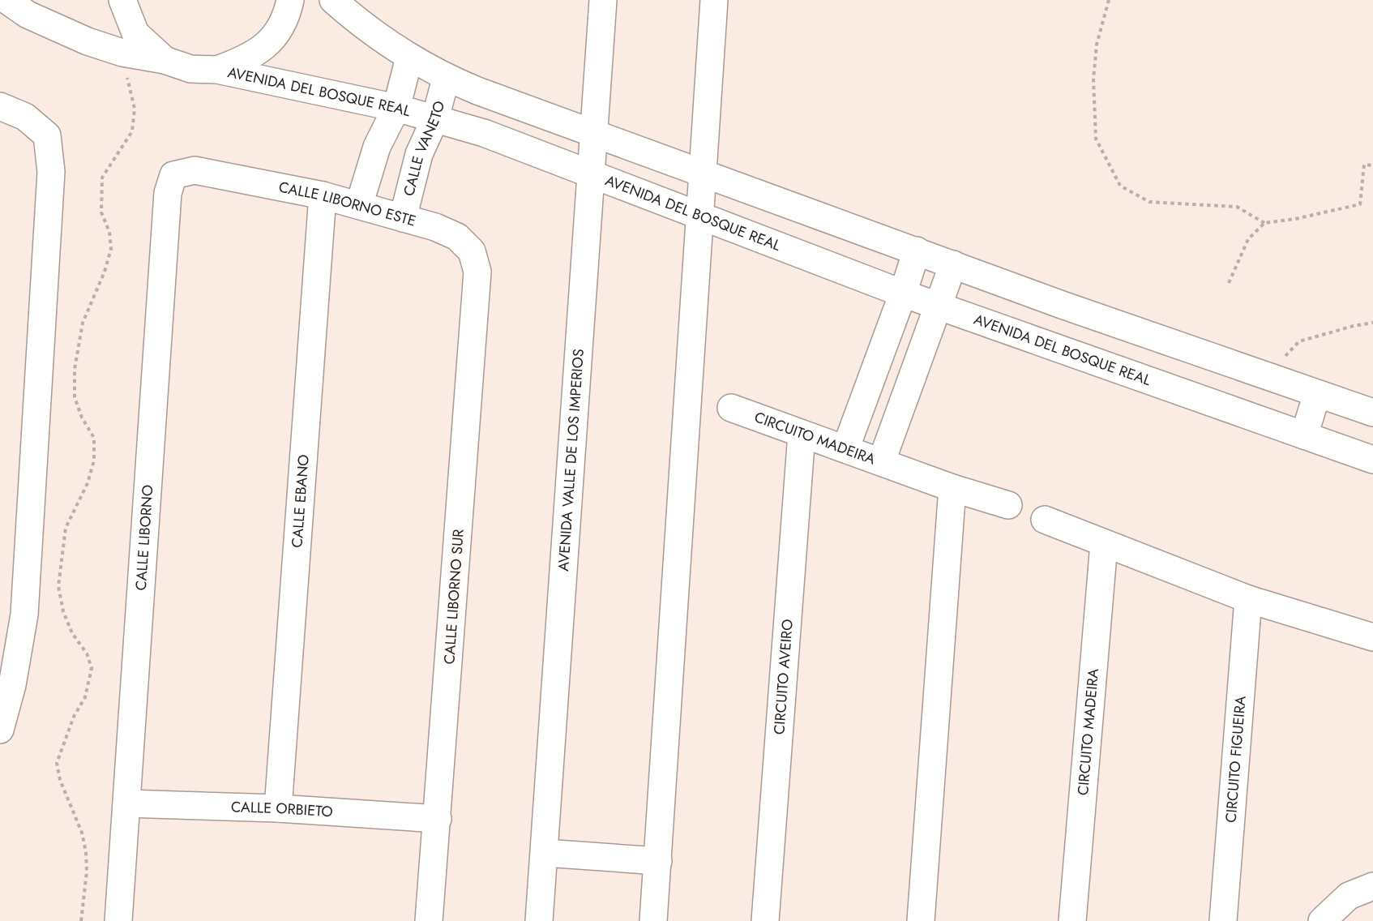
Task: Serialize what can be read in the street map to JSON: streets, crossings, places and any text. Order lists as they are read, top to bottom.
{
  "streets": {
    "street": [
      "AVENIDA DEL BOSQUE REAL",
      "CALLE VANETO",
      "CALLE LIBORNO ESTE",
      "CIRCUITO MADEIRA",
      "AVENIDA VALLE DE LOS IMPERIOS",
      "CALLE EBANO",
      "CALLE LIBORNO",
      "CALLE LIBORNO SUR",
      "CIRCUITO AVEIRO",
      "CIRCUITO FIGUEIRA",
      "CALLE ORBIETO"
    ]
  },
  "crossings": [
    ["AVENIDA DEL BOSQUE REAL", "CALLE VANETO"],
    ["AVENIDA DEL BOSQUE REAL", "AVENIDA VALLE DE LOS IMPERIOS"],
    ["CALLE VANETO", "CALLE LIBORNO ESTE"],
    ["CALLE LIBORNO ESTE", "CALLE EBANO"],
    ["CALLE LIBORNO ESTE", "CALLE LIBORNO"],
    ["CALLE LIBORNO ESTE", "CALLE LIBORNO SUR"],
    ["CIRCUITO MADEIRA", "CIRCUITO AVEIRO"],
    ["CALLE EBANO", "CALLE ORBIETO"],
    ["CALLE LIBORNO", "CALLE ORBIETO"],
    ["CALLE LIBORNO SUR", "CALLE ORBIETO"]
  ]
}
